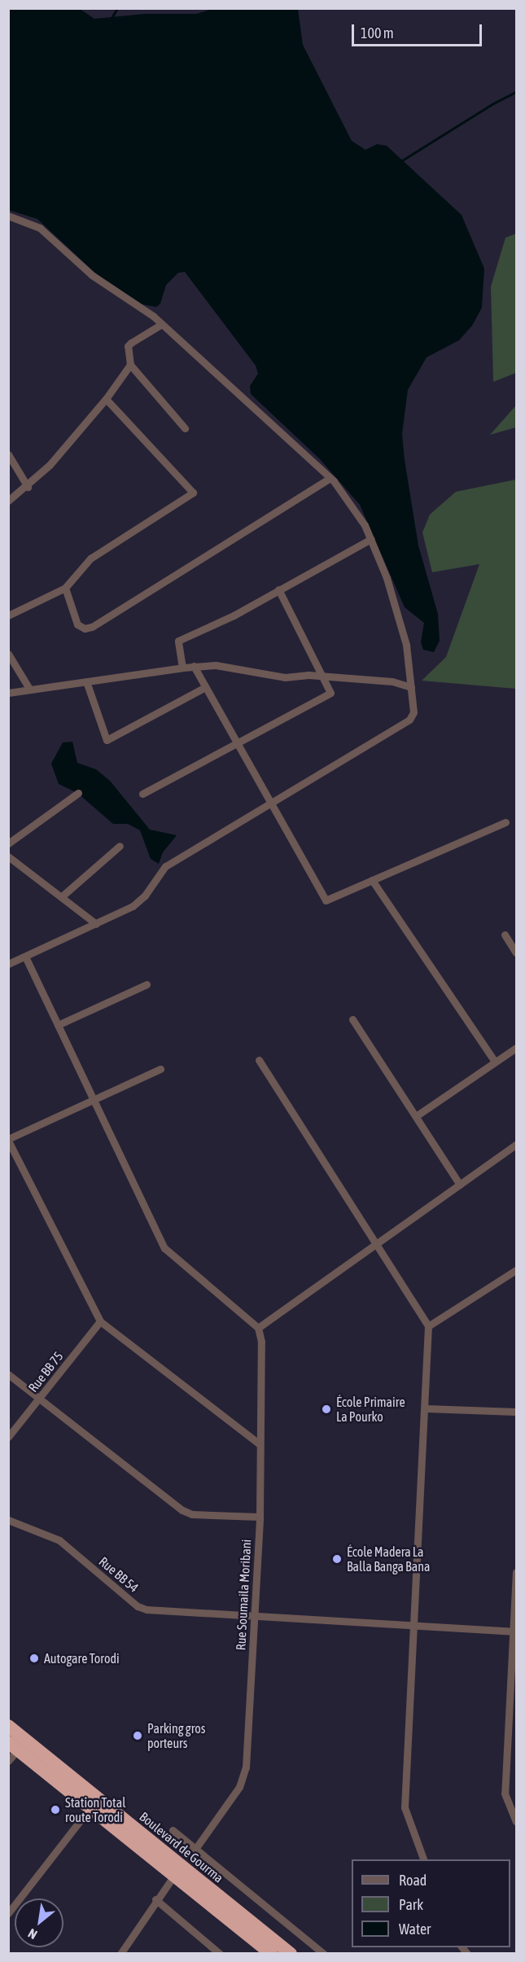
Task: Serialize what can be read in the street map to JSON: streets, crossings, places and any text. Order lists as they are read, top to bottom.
{
  "streets": {
    "highway": ["Boulevard de Gourma"],
    "street": ["Rue BB 75", "Rue BB 54", "Rue Soumaila Moribani"]
  },
  "crossings": [
    ["Rue BB 54", "Rue Soumaila Moribani"]
  ],
  "places": [
    "École Primaire La Pourko",
    "École Madera La Balla Banga Bana",
    "Autogare Torodi",
    "Parking gros porteurs",
    "Station Total route Torodi"
  ],
  "legend": ["Road", "Park", "Water"],
  "scale_bar": "100 m",
  "north": "bottom left"
}
